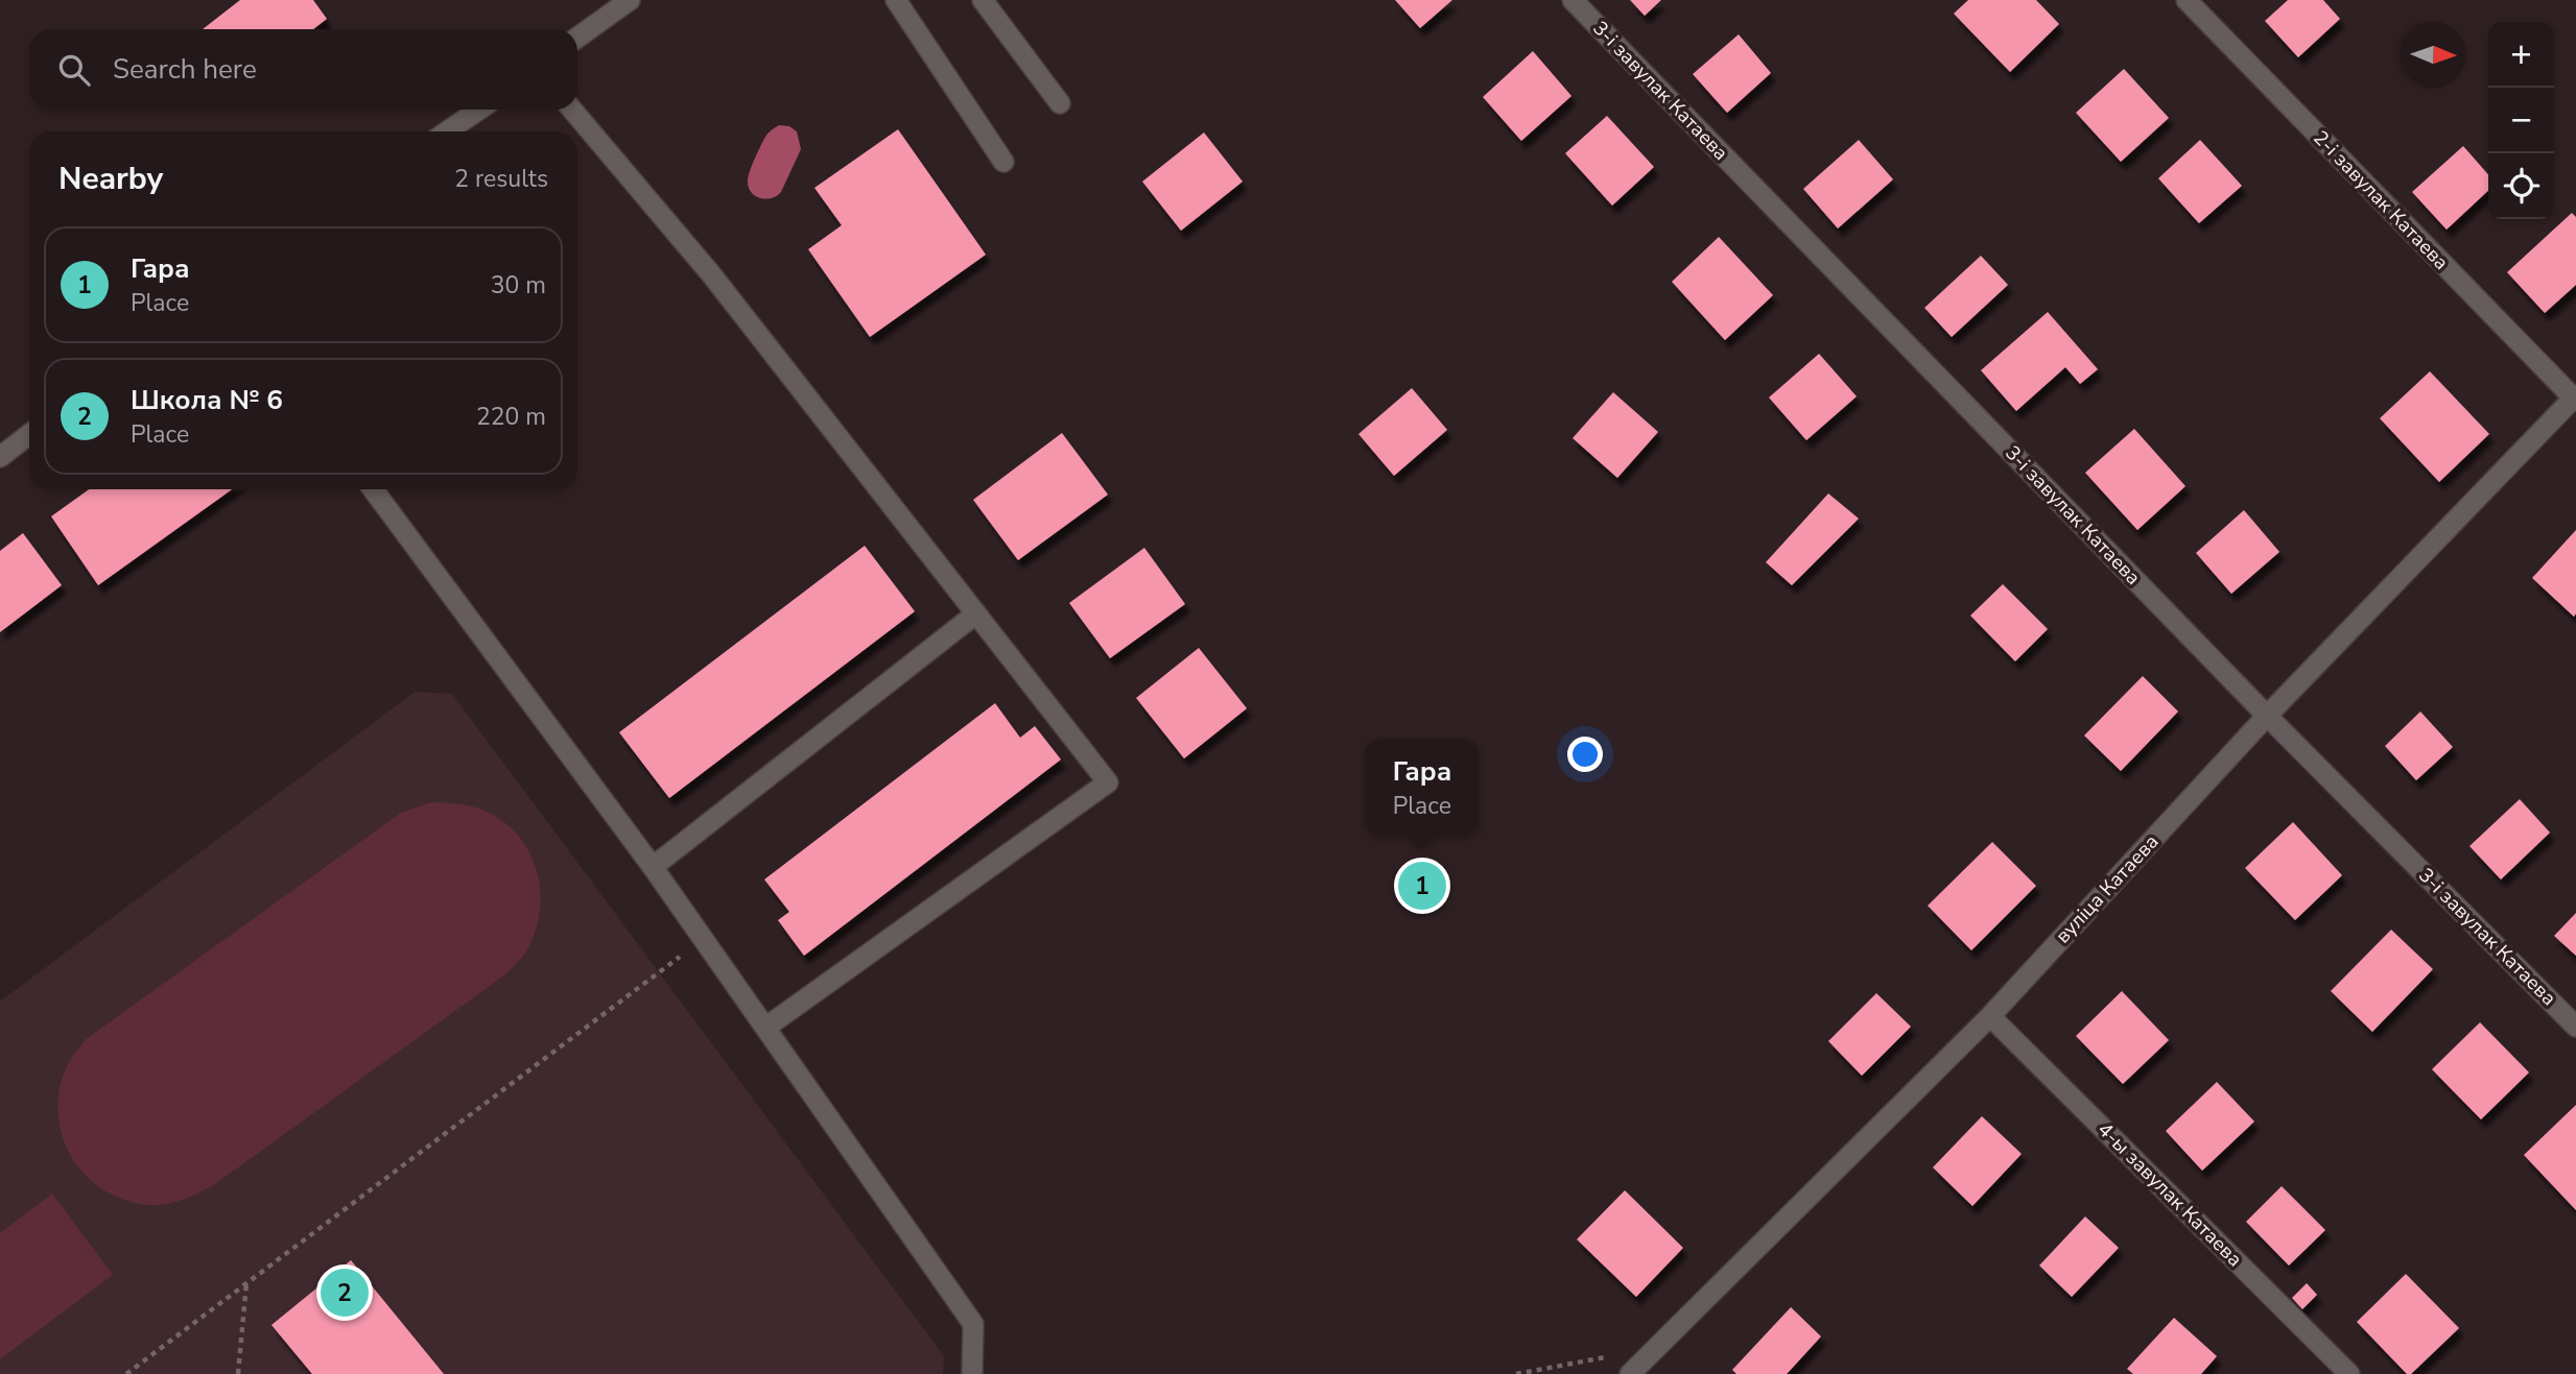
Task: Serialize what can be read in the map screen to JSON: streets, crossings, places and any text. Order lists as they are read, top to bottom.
{
  "streets": {
    "street": [
      "3-і завулак Катаева",
      "2-і завулак Катаева",
      "вуліца Катаева",
      "4-ы завулак Катаева"
    ]
  },
  "crossings": [
    ["3-і завулак Катаева", "вуліца Катаева"],
    ["2-і завулак Катаева", "вуліца Катаева"],
    ["вуліца Катаева", "4-ы завулак Катаева"]
  ],
  "north": "right",
  "page": {
    "map_buttons": ["+", "−"],
    "search": "Search here",
    "heading": ["Nearby", "2 results"],
    "list": [
      {
        "mark": "1",
        "name": "Гара",
        "note": "Place",
        "value": "30 m"
      },
      {
        "mark": "2",
        "name": "Школа № 6",
        "note": "Place",
        "value": "220 m"
      }
    ],
    "popup": ["Гара", "Place"],
    "pins": ["1", "2"]
  }
}
